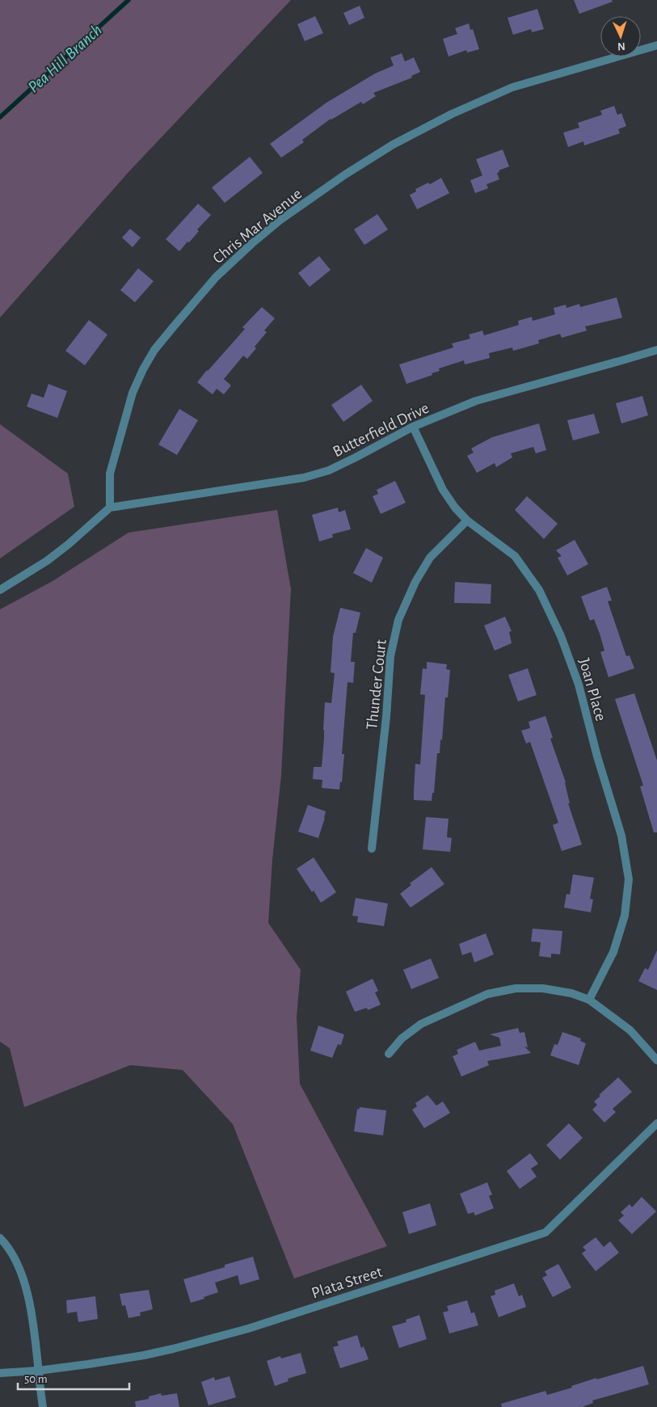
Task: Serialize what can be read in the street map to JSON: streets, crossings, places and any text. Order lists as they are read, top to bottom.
{
  "streets": {
    "street": [
      "Chris Mar Avenue",
      "Butterfield Drive",
      "Thunder Court",
      "Joan Place",
      "Plata Street"
    ]
  },
  "crossings": [
    ["Chris Mar Avenue", "Butterfield Drive"],
    ["Butterfield Drive", "Joan Place"],
    ["Thunder Court", "Joan Place"]
  ],
  "water": ["Pea Hill Branch"],
  "scale_bar": "50 m",
  "north": "bottom"
}
